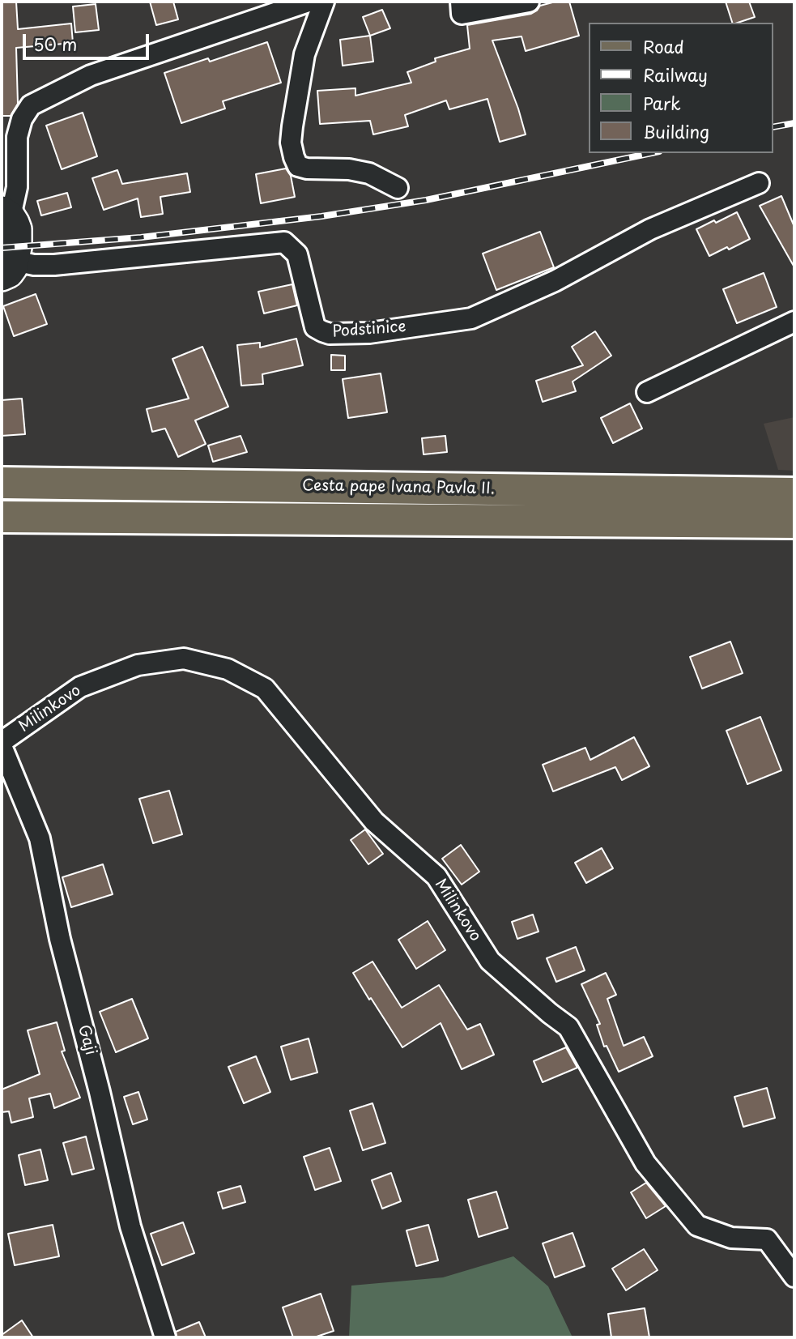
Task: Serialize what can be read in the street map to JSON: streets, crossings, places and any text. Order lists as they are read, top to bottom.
{
  "streets": {
    "main road": ["Cesta pape Ivana Pavla II."],
    "street": ["Podstinice", "Milinkovo", "Gaji"]
  },
  "crossings": [
    ["Milinkovo", "Gaji"]
  ],
  "legend": [
    "Road",
    "Railway",
    "Park",
    "Building"
  ],
  "scale_bar": "50 m"
}
